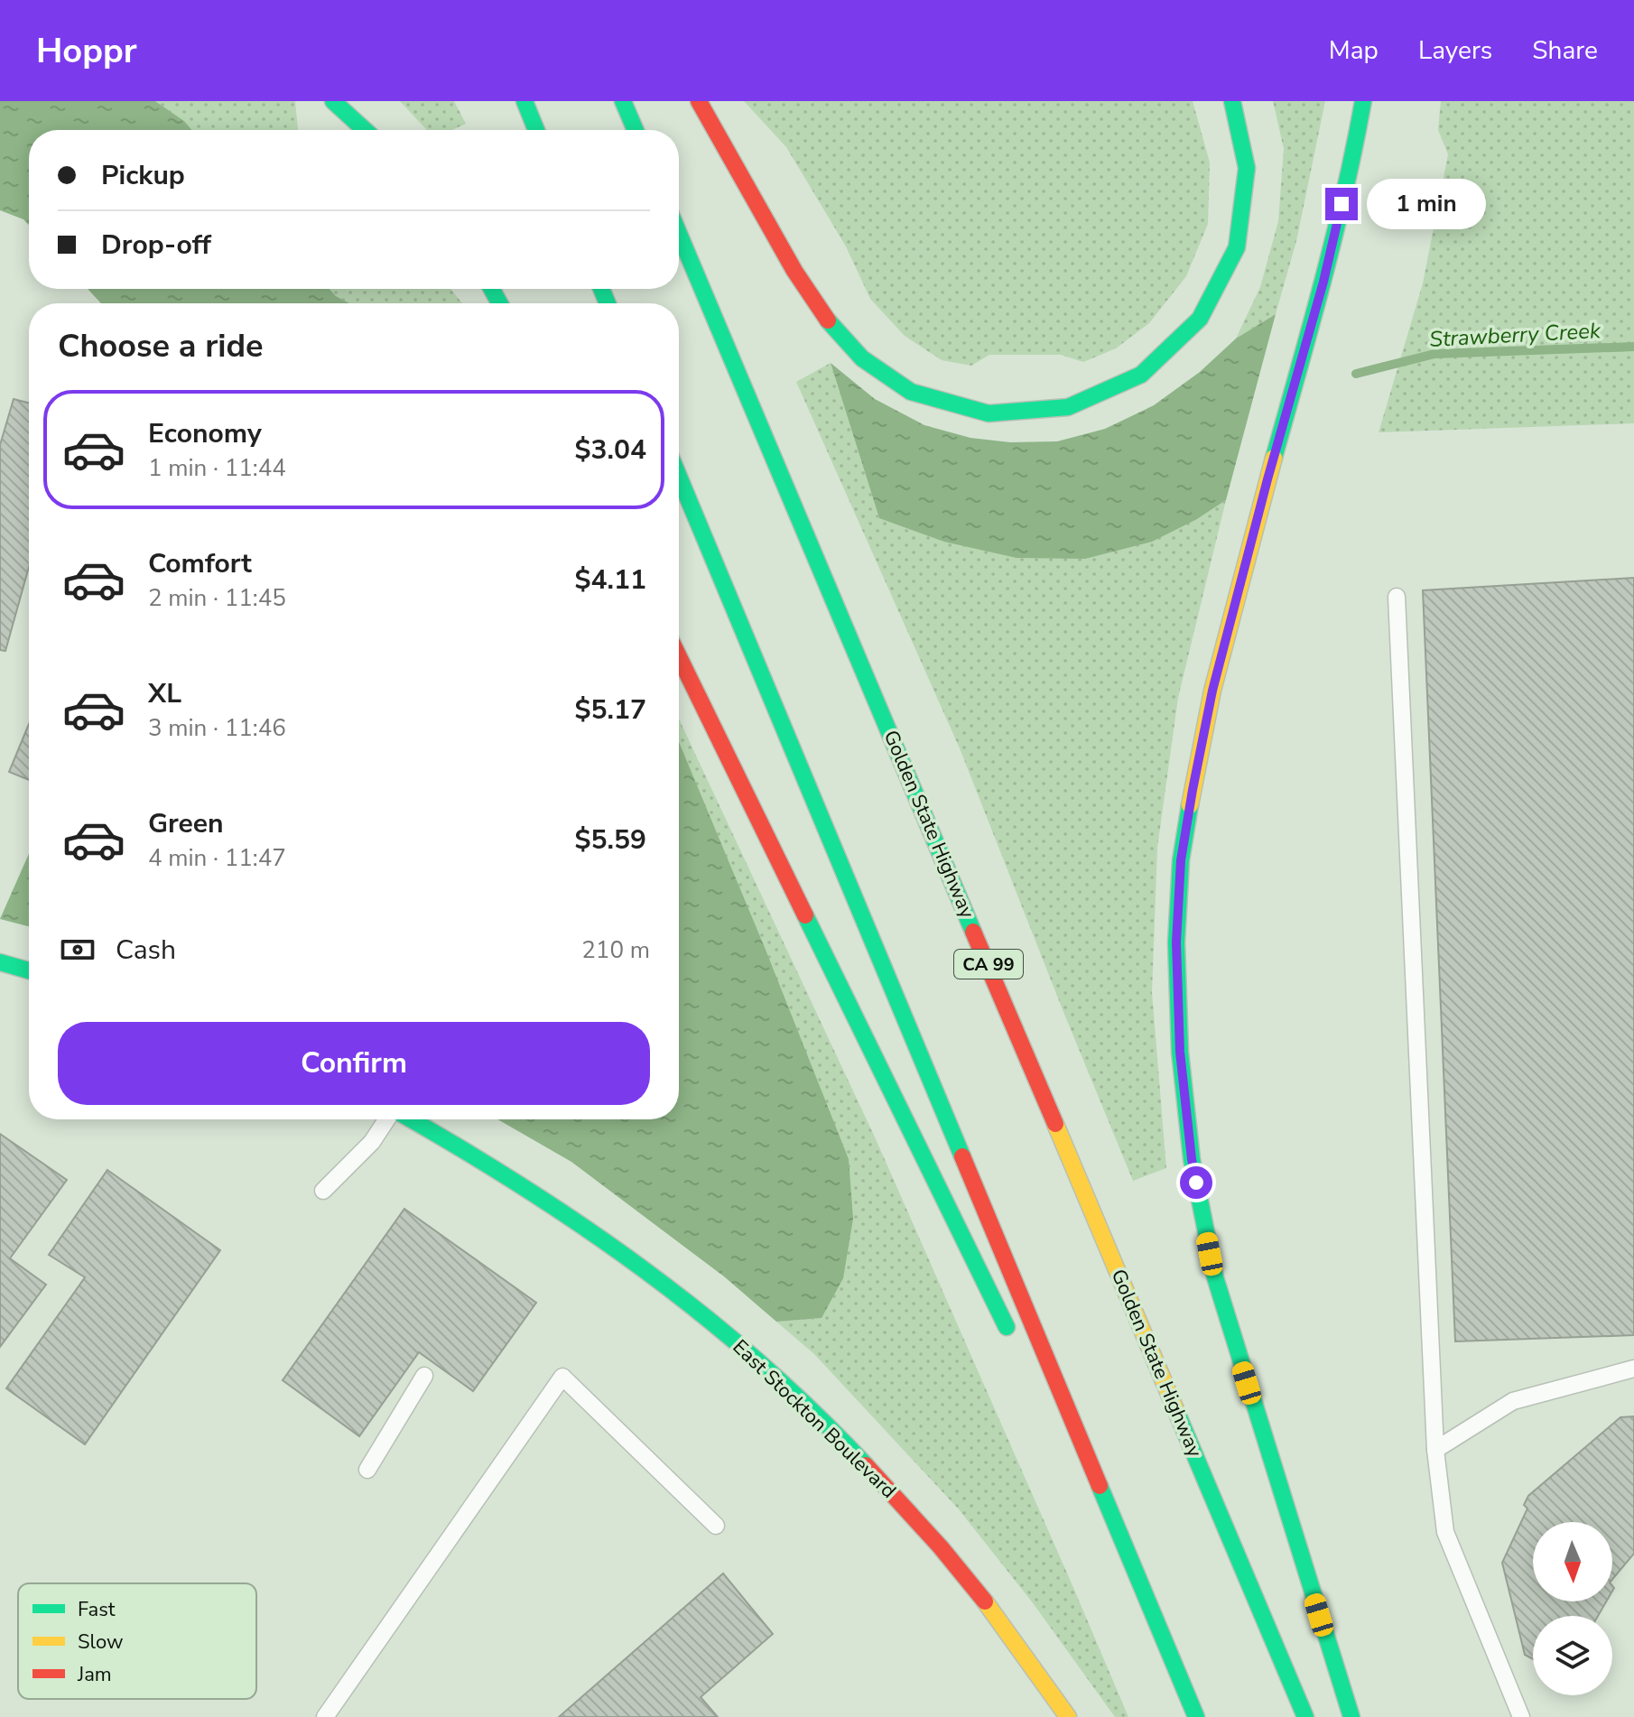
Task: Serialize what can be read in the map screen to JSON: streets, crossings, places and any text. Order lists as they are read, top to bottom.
{
  "streets": {
    "main road": ["Golden State Highway", "CA 99", "East Stockton Boulevard"]
  },
  "water": ["Strawberry Creek"],
  "legend": ["Fast", "Slow", "Jam"],
  "north": "bottom",
  "page": {
    "header": "Hoppr",
    "nav": ["Map", "Layers", "Share"],
    "banner": ["Pickup", "Drop-off"],
    "bubble": "1 min",
    "heading": "Choose a ride",
    "list": [
      {
        "name": "Economy",
        "note": "1 min · 11:44",
        "value": "$3.04"
      },
      {
        "name": "Comfort",
        "note": "2 min · 11:45",
        "value": "$4.11"
      },
      {
        "name": "XL",
        "note": "3 min · 11:46",
        "value": "$5.17"
      },
      {
        "name": "Green",
        "note": "4 min · 11:47",
        "value": "$5.59"
      }
    ],
    "pay": ["Cash", "210 m"],
    "buttons": "Confirm"
  }
}
